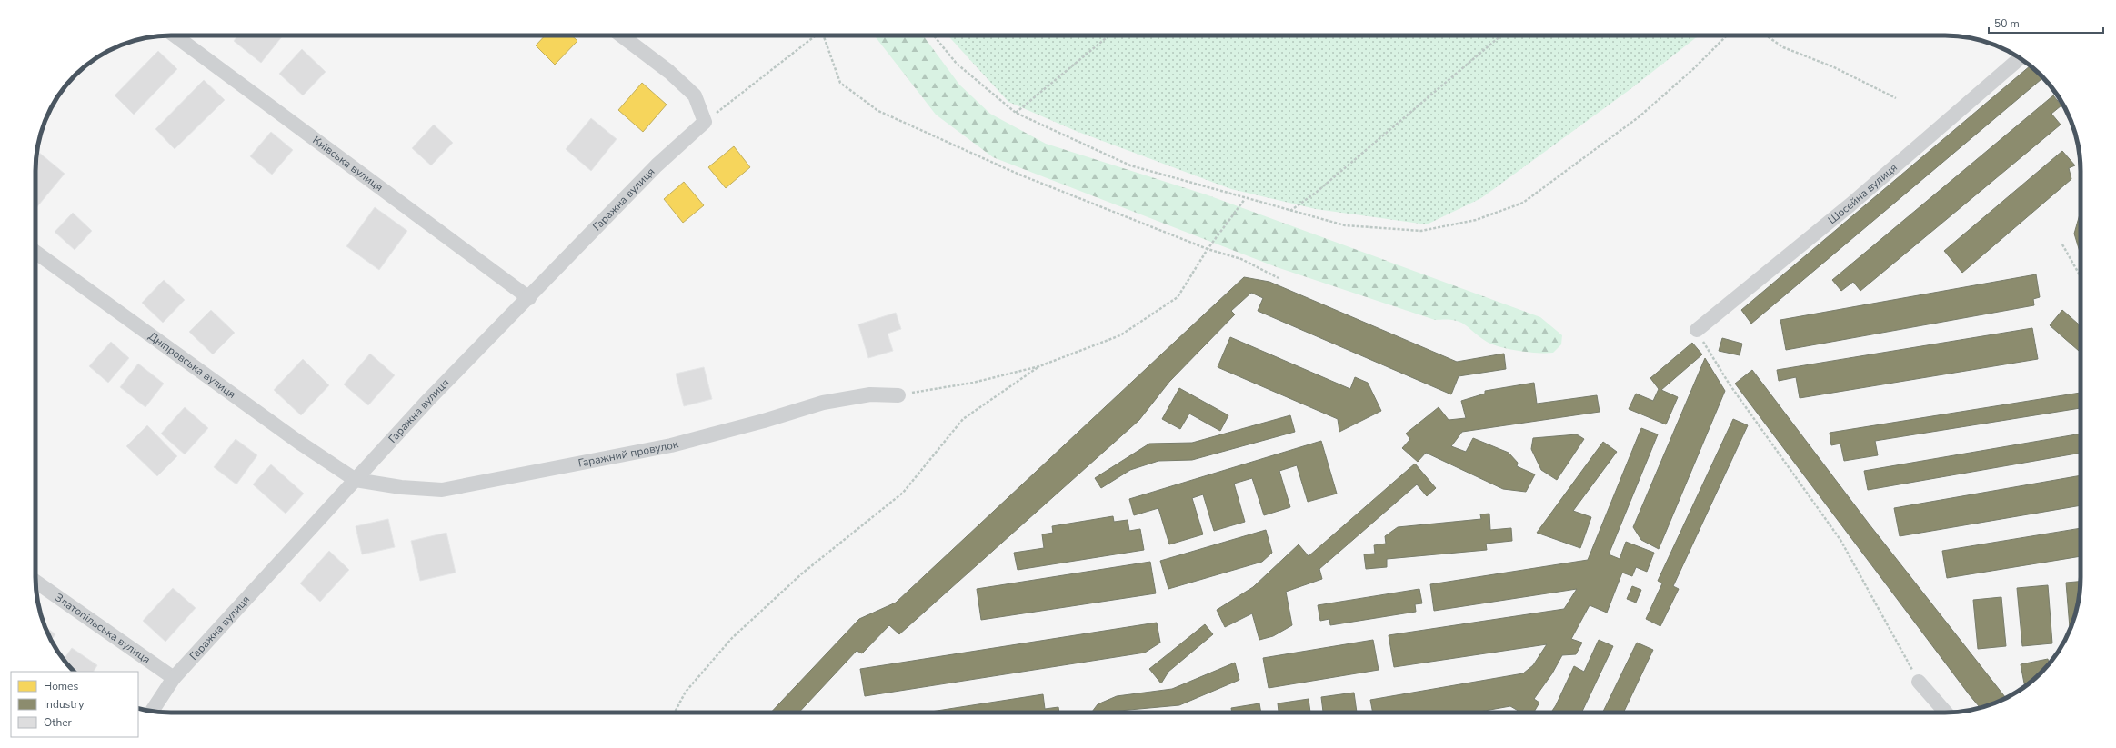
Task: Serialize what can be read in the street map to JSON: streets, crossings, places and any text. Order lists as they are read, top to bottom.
{
  "streets": {
    "street": [
      "Київська вулиця",
      "Шосейна вулиця",
      "Гаражна вулиця",
      "Дніпровська вулиця",
      "Гаражний провулок",
      "Златопільська вулиця"
    ]
  },
  "crossings": [
    ["Київська вулиця", "Гаражна вулиця"],
    ["Гаражна вулиця", "Дніпровська вулиця"],
    ["Гаражна вулиця", "Гаражний провулок"],
    ["Гаражна вулиця", "Златопільська вулиця"],
    ["Дніпровська вулиця", "Гаражний провулок"]
  ],
  "legend": ["Homes", "Industry", "Other"],
  "scale_bar": "50 m"
}
